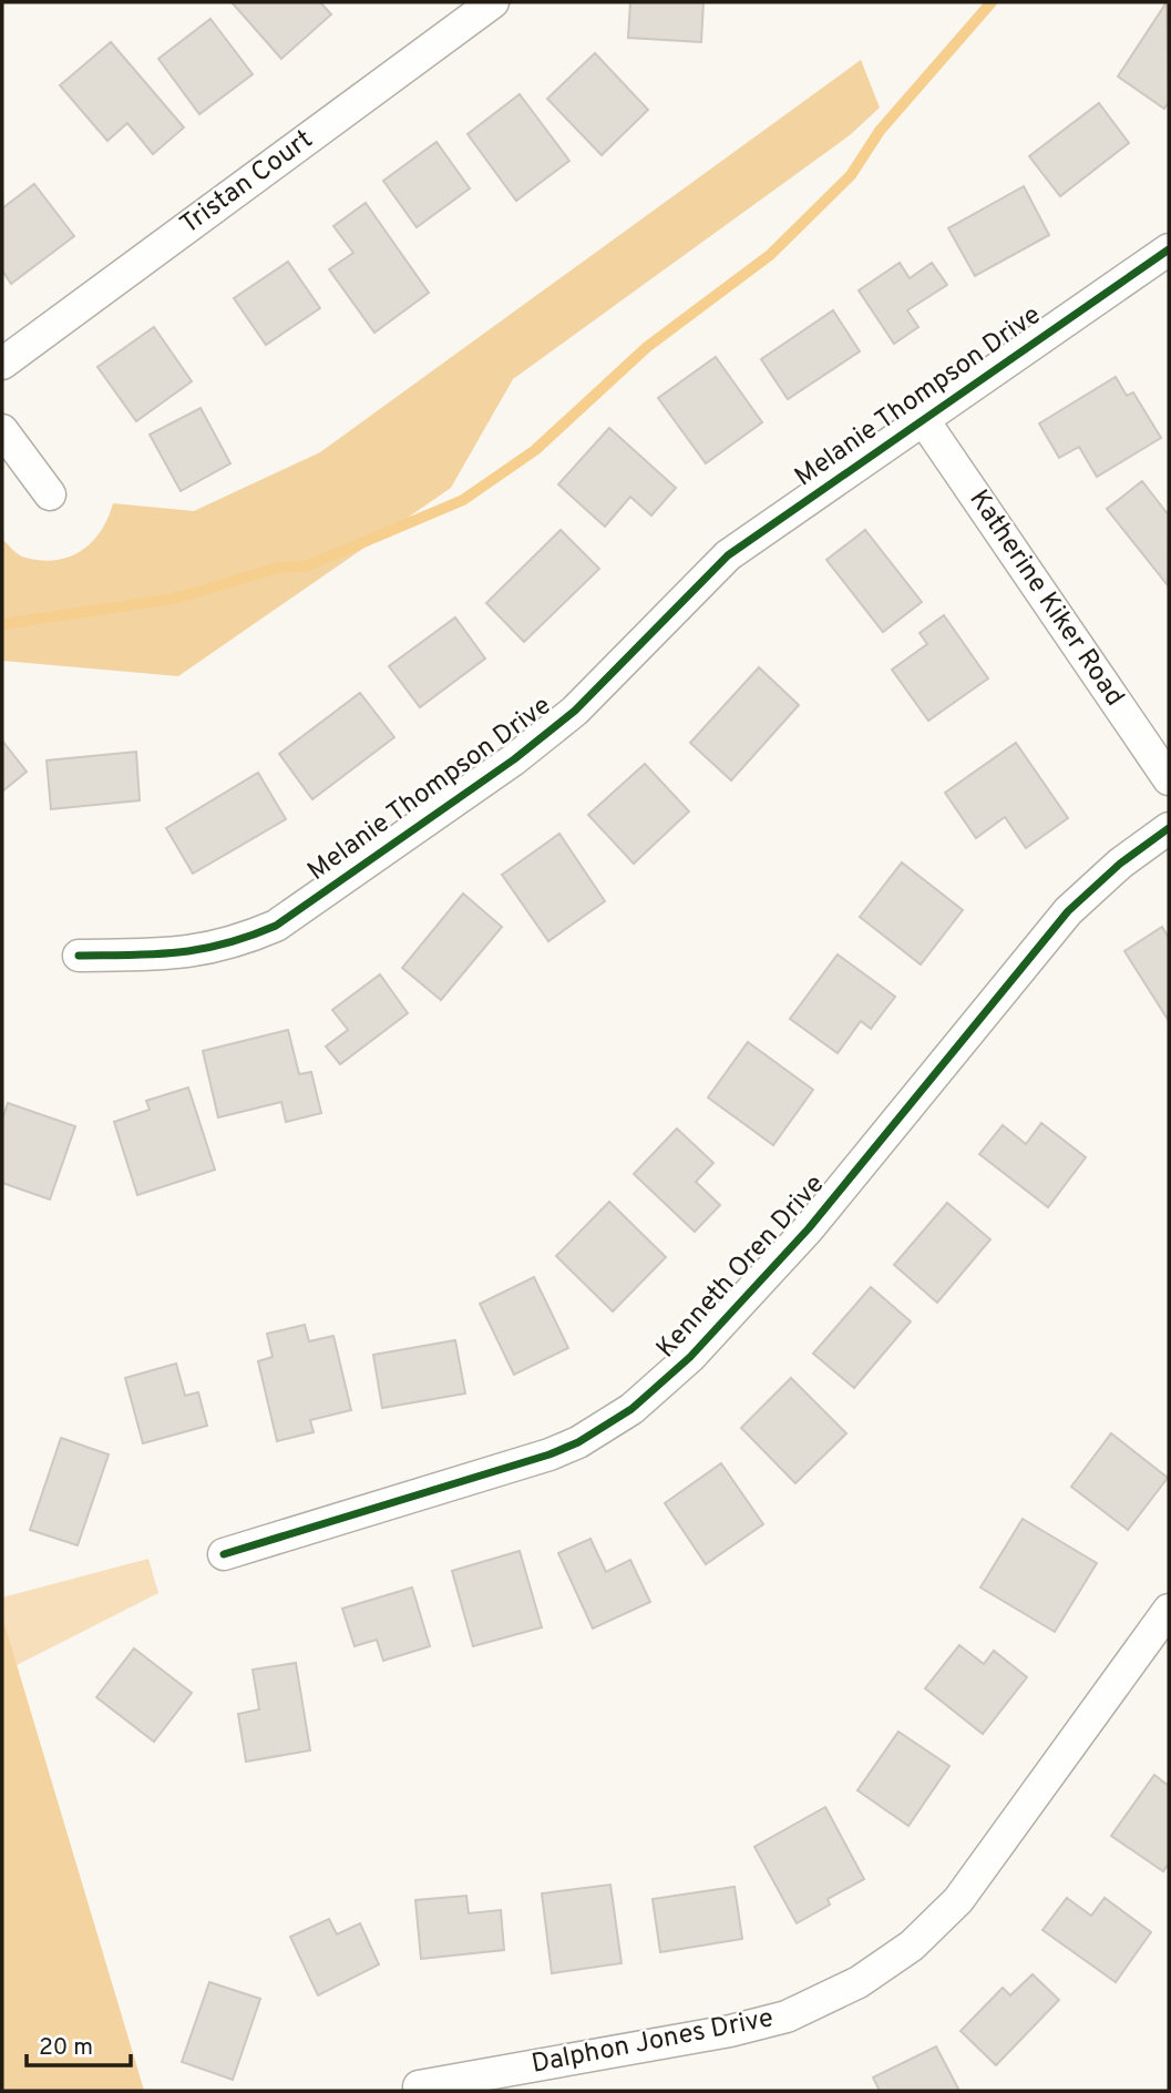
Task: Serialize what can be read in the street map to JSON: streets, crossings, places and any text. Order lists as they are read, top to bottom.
{
  "streets": {
    "street": [
      "Tristan Court",
      "Melanie Thompson Drive",
      "Katherine Kiker Road",
      "Kenneth Oren Drive",
      "Dalphon Jones Drive"
    ]
  },
  "crossings": [
    ["Melanie Thompson Drive", "Katherine Kiker Road"]
  ],
  "scale_bar": "20 m"
}
